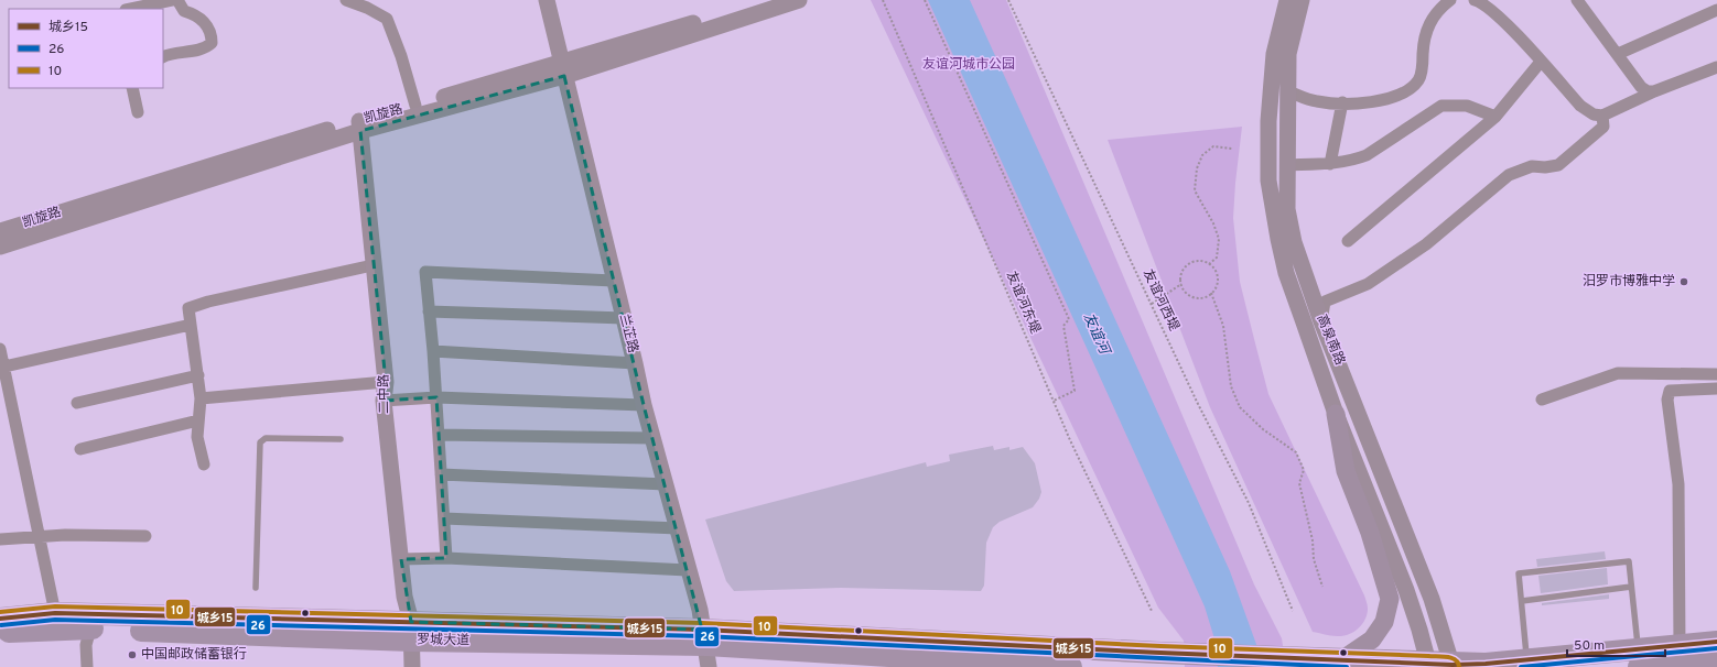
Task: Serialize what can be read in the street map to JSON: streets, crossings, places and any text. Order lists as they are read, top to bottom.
{
  "streets": {
    "highway": ["罗城大道"],
    "street": [
      "凯旋路",
      "兰芷路",
      "高泉南路",
      "二中路"
    ],
    "path": ["友谊河西堤", "友谊河东堤"]
  },
  "crossings": [
    ["凯旋路", "兰芷路"],
    ["凯旋路", "二中路"],
    ["兰芷路", "罗城大道"],
    ["高泉南路", "罗城大道"],
    ["二中路", "罗城大道"]
  ],
  "water": ["友谊河"],
  "parks": ["友谊河城市公园"],
  "places": ["汨罗市博雅中学", "中国邮政储蓄银行"],
  "lines": ["transit line 10", "transit line 城乡15", "transit line 26"],
  "legend": ["城乡15", "26", "10"],
  "scale_bar": "50 m"
}
